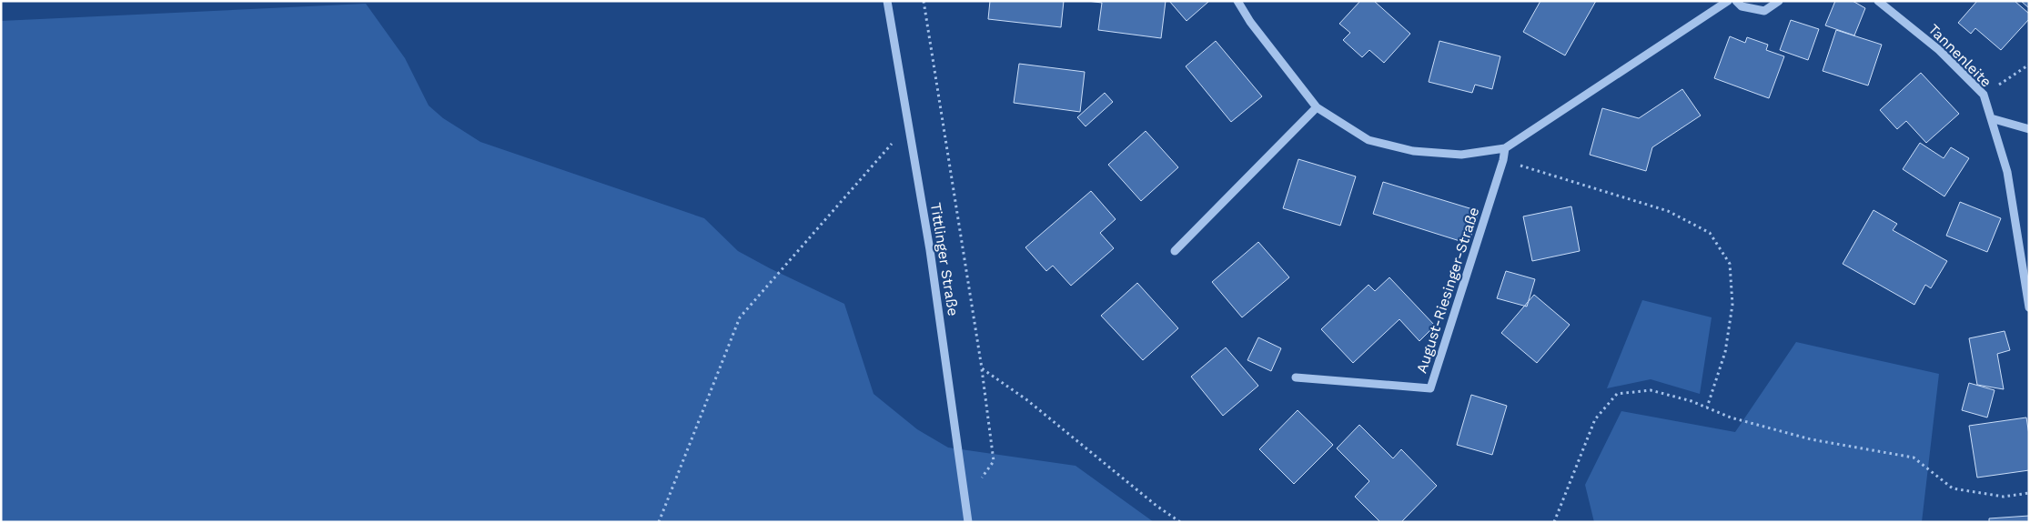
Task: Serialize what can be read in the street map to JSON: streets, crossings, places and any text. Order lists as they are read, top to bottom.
{
  "streets": {
    "street": ["Tannenleite", "Tittlinger Straße", "August-Riesinger-Straße"]
  }
}
